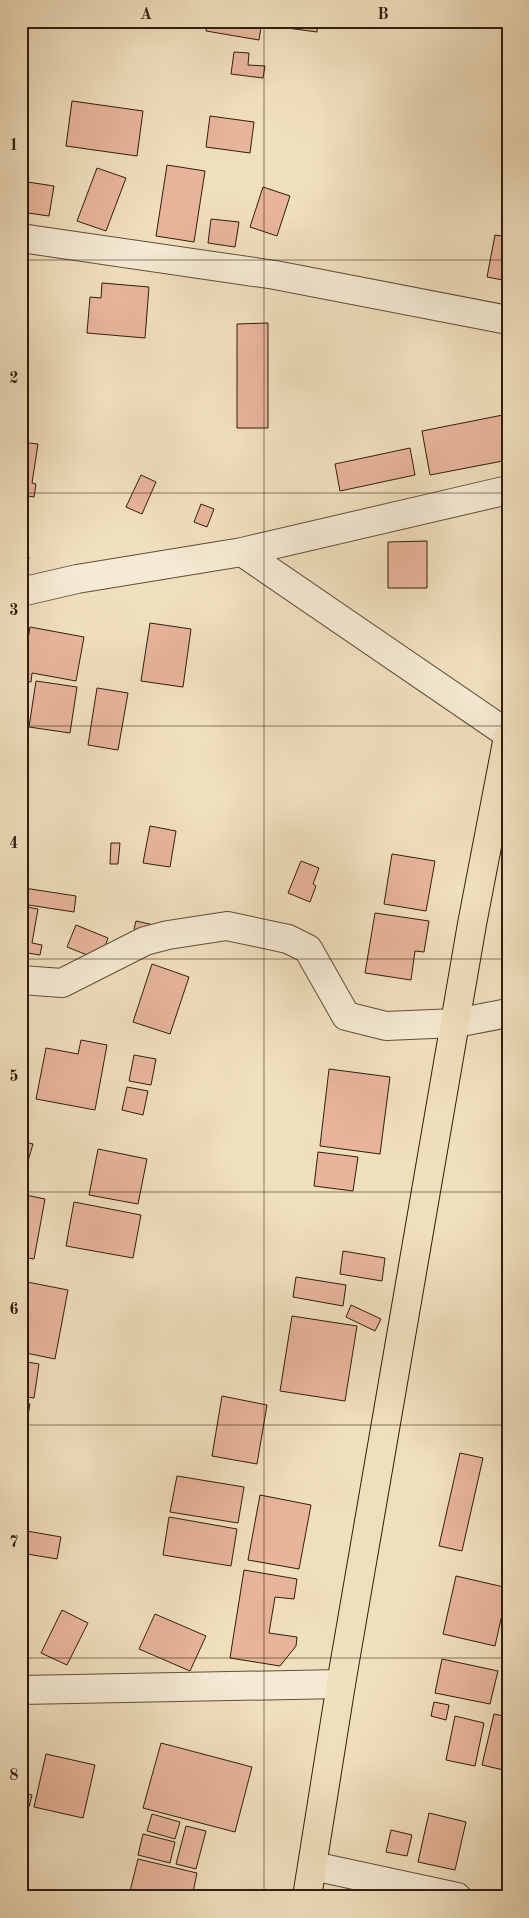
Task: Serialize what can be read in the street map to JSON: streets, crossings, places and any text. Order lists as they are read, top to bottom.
{
  "grid": {
    "columns": ["A", "B"],
    "rows": [
      "1",
      "2",
      "3",
      "4",
      "5",
      "6",
      "7",
      "8"
    ]
  }
}
